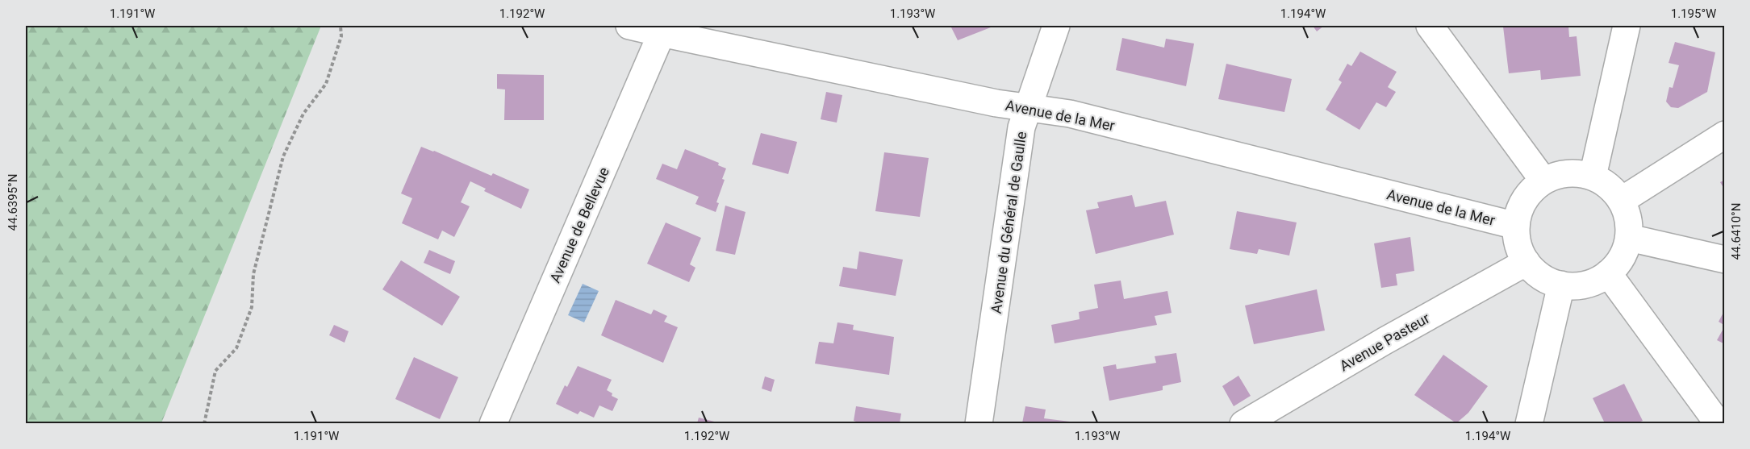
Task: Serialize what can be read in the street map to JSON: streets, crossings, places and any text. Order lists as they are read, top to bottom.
{
  "streets": {
    "street": [
      "Avenue de la Mer",
      "Avenue du Général de Gaulle",
      "Avenue de Bellevue",
      "Avenue Pasteur"
    ]
  },
  "crossings": [
    ["Avenue de la Mer", "Avenue du Général de Gaulle"],
    ["Avenue de la Mer", "Avenue de Bellevue"],
    ["Avenue de la Mer", "Avenue Pasteur"]
  ],
  "coordinates": [
    "1.191°W",
    "1.192°W",
    "1.193°W",
    "1.194°W",
    "1.195°W",
    "44.6395°N",
    "44.6410°N"
  ]
}
